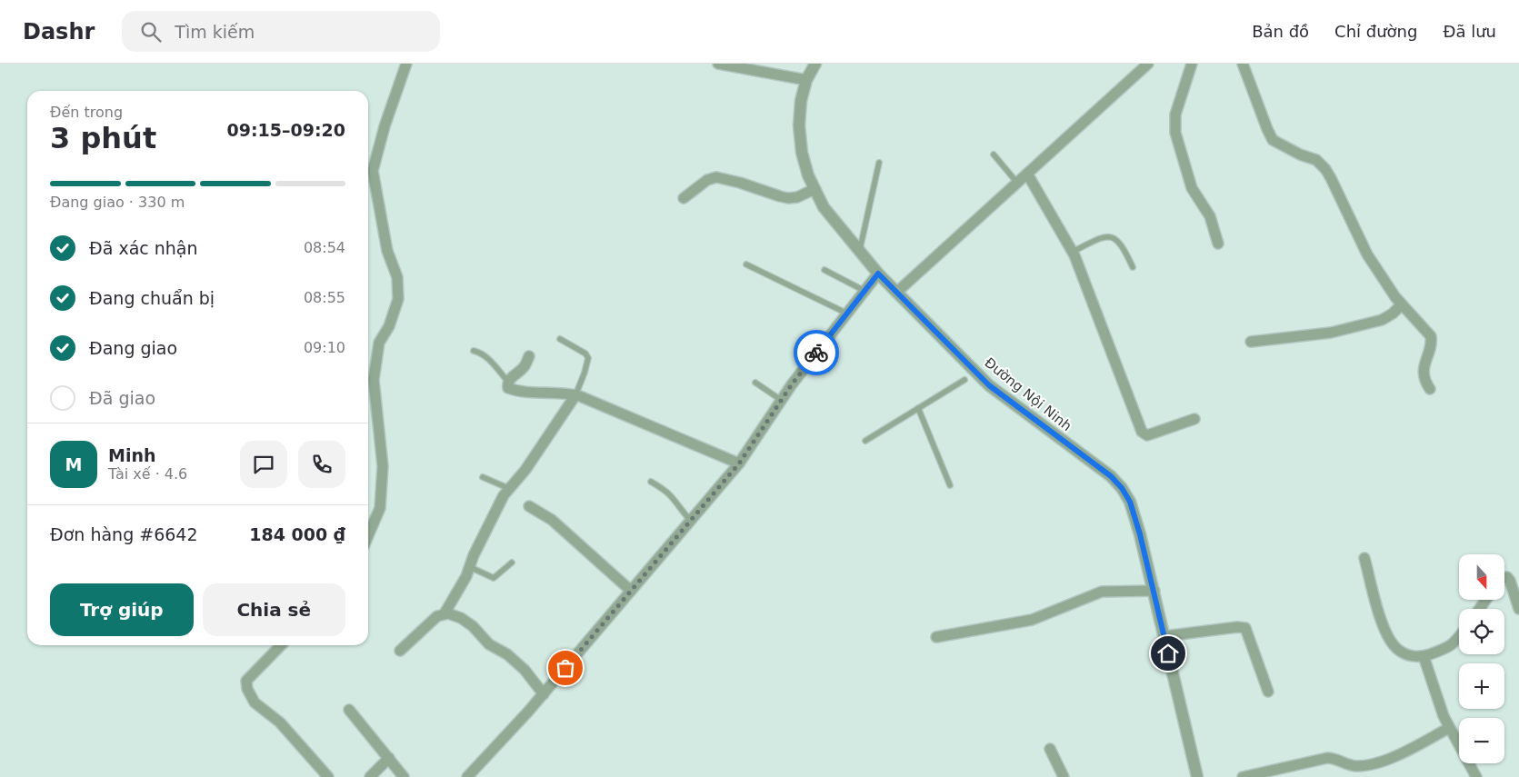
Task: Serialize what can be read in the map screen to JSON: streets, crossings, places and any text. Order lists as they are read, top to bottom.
{
  "streets": {
    "street": ["Đường Nội Ninh"]
  },
  "north": "bottom",
  "page": {
    "header": "Dashr",
    "search": "Tìm kiếm",
    "nav": ["Bản đồ", "Chỉ đường", "Đã lưu"],
    "heading": ["3 phút", "Đến trong", "09:15–09:20"],
    "panel": [
      "Minh",
      "Tài xế · 4.6",
      "Đơn hàng #6642",
      "184 000 ₫"
    ],
    "bar": "Đang giao · 330 m",
    "list": [
      ["Đã xác nhận", "08:54"],
      ["Đang chuẩn bị", "08:55"],
      ["Đang giao", "09:10"],
      "Đã giao"
    ],
    "round": "M",
    "map_buttons": ["+", "−"],
    "buttons": ["Trợ giúp", "Chia sẻ"]
  }
}
